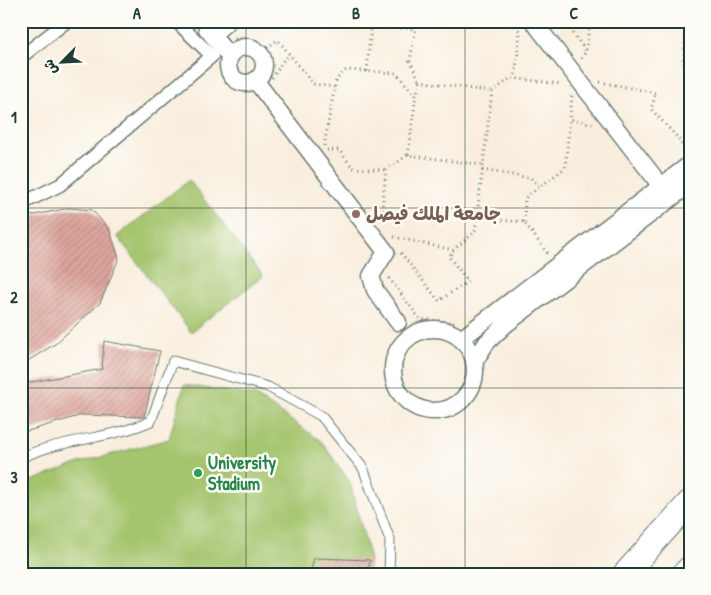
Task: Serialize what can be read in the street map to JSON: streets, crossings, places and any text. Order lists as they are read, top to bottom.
{
  "places": ["جامعة الملك فيصل", "University Stadium"],
  "north": "bottom left",
  "grid": {
    "columns": ["A", "B", "C"],
    "rows": ["1", "2", "3"]
  }
}
